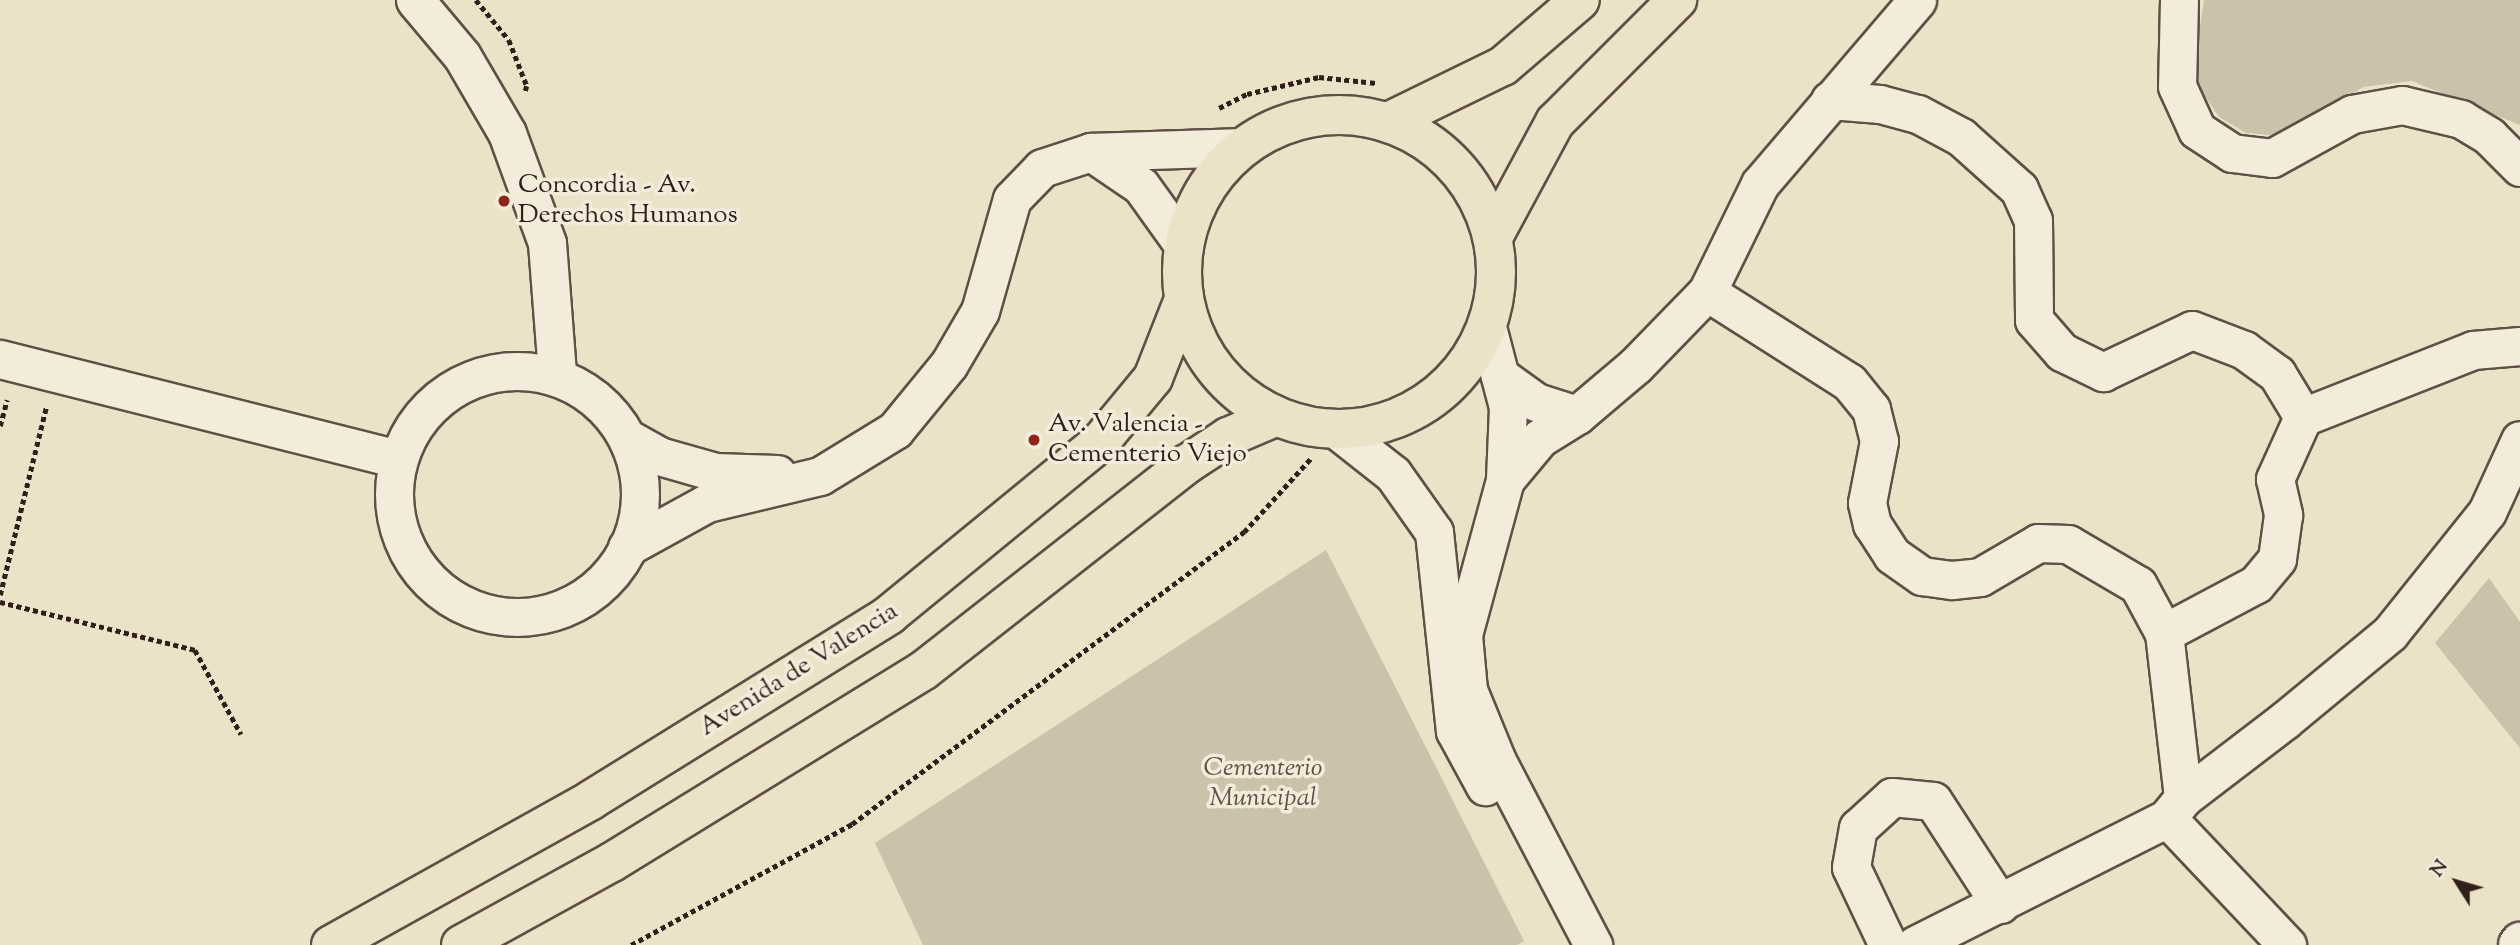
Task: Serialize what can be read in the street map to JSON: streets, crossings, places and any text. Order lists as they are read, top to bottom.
{
  "streets": {
    "highway": ["Avenida de Valencia"]
  },
  "parks": ["Cementerio Municipal"],
  "places": ["Concordia - Av. Derechos Humanos", "Av. Valencia - Cementerio Viejo"],
  "north": "top left"
}
